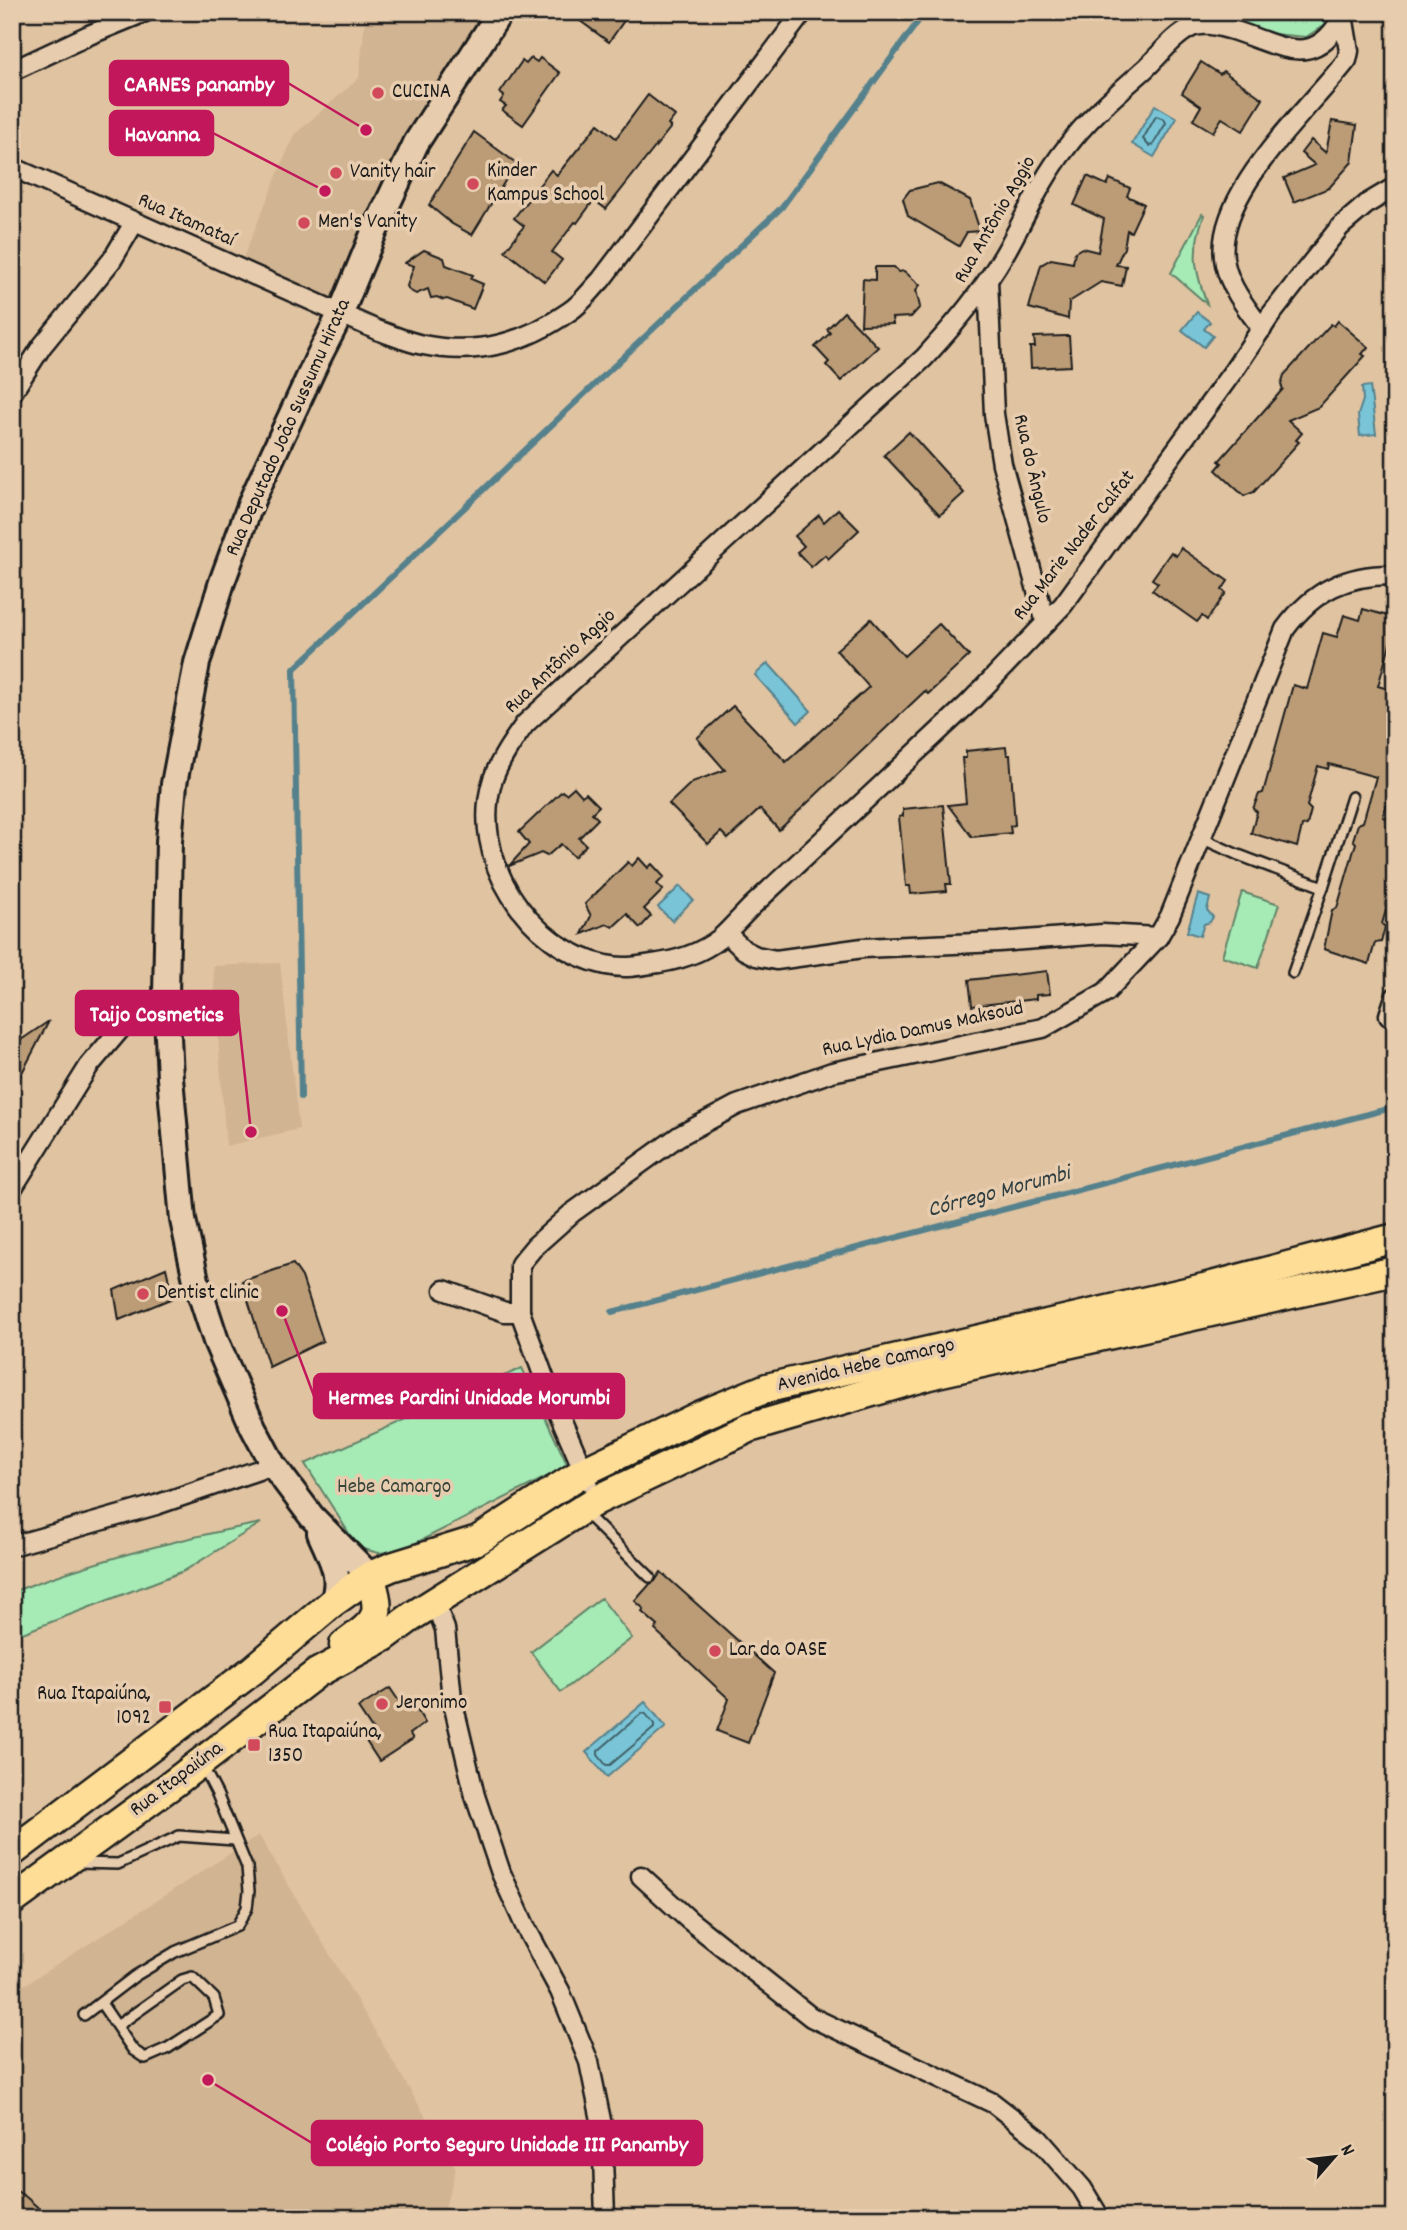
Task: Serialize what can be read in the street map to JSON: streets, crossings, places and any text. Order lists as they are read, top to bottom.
{
  "streets": {
    "main road": ["Rua Deputado João Sussumu Hirata", "Avenida Hebe Camargo", "Rua Itapaiúna"],
    "street": [
      "Rua Antônio Aggio",
      "Rua Itamataí",
      "Rua do Ângulo",
      "Rua Marie Nader Calfat",
      "Rua Lydia Damus Maksoud"
    ]
  },
  "crossings": [
    ["Rua Antônio Aggio", "Rua do Ângulo"],
    ["Rua Antônio Aggio", "Rua Marie Nader Calfat"],
    ["Rua Itamataí", "Rua Deputado João Sussumu Hirata"],
    ["Rua Deputado João Sussumu Hirata", "Avenida Hebe Camargo"],
    ["Rua Deputado João Sussumu Hirata", "Rua Itapaiúna"],
    ["Rua do Ângulo", "Rua Marie Nader Calfat"],
    ["Avenida Hebe Camargo", "Rua Itapaiúna"]
  ],
  "water": ["Córrego Morumbi"],
  "parks": ["Hebe Camargo"],
  "places": {
    "other": [
      "CUCINA",
      "CARNES panamby",
      "Vanity hair",
      "Kinder Kampus School",
      "Havanna",
      "Men's Vanity",
      "Taijo Cosmetics",
      "Dentist clinic",
      "Hermes Pardini Unidade Morumbi",
      "Lar da OASE",
      "Jeronimo",
      "Colégio Porto Seguro Unidade III Panamby"
    ],
    "transit": ["Rua Itapaiúna, 1092", "Rua Itapaiúna, 1350"]
  },
  "north": "top right"
}
